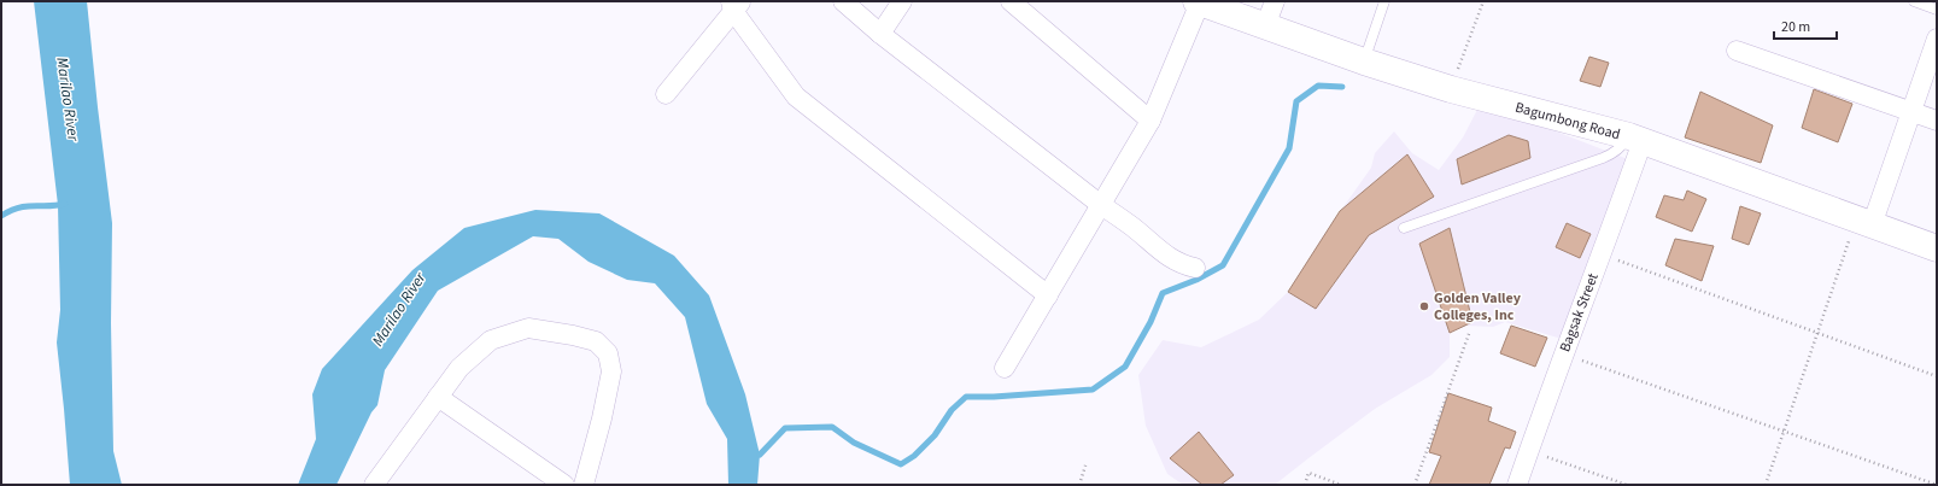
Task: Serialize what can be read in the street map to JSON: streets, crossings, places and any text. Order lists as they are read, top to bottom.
{
  "streets": {
    "street": ["Bagumbong Road", "Bagsak Street"]
  },
  "crossings": [
    ["Bagumbong Road", "Bagsak Street"]
  ],
  "water": ["Marilao River"],
  "places": ["Golden Valley Colleges, Inc"],
  "scale_bar": "20 m"
}
